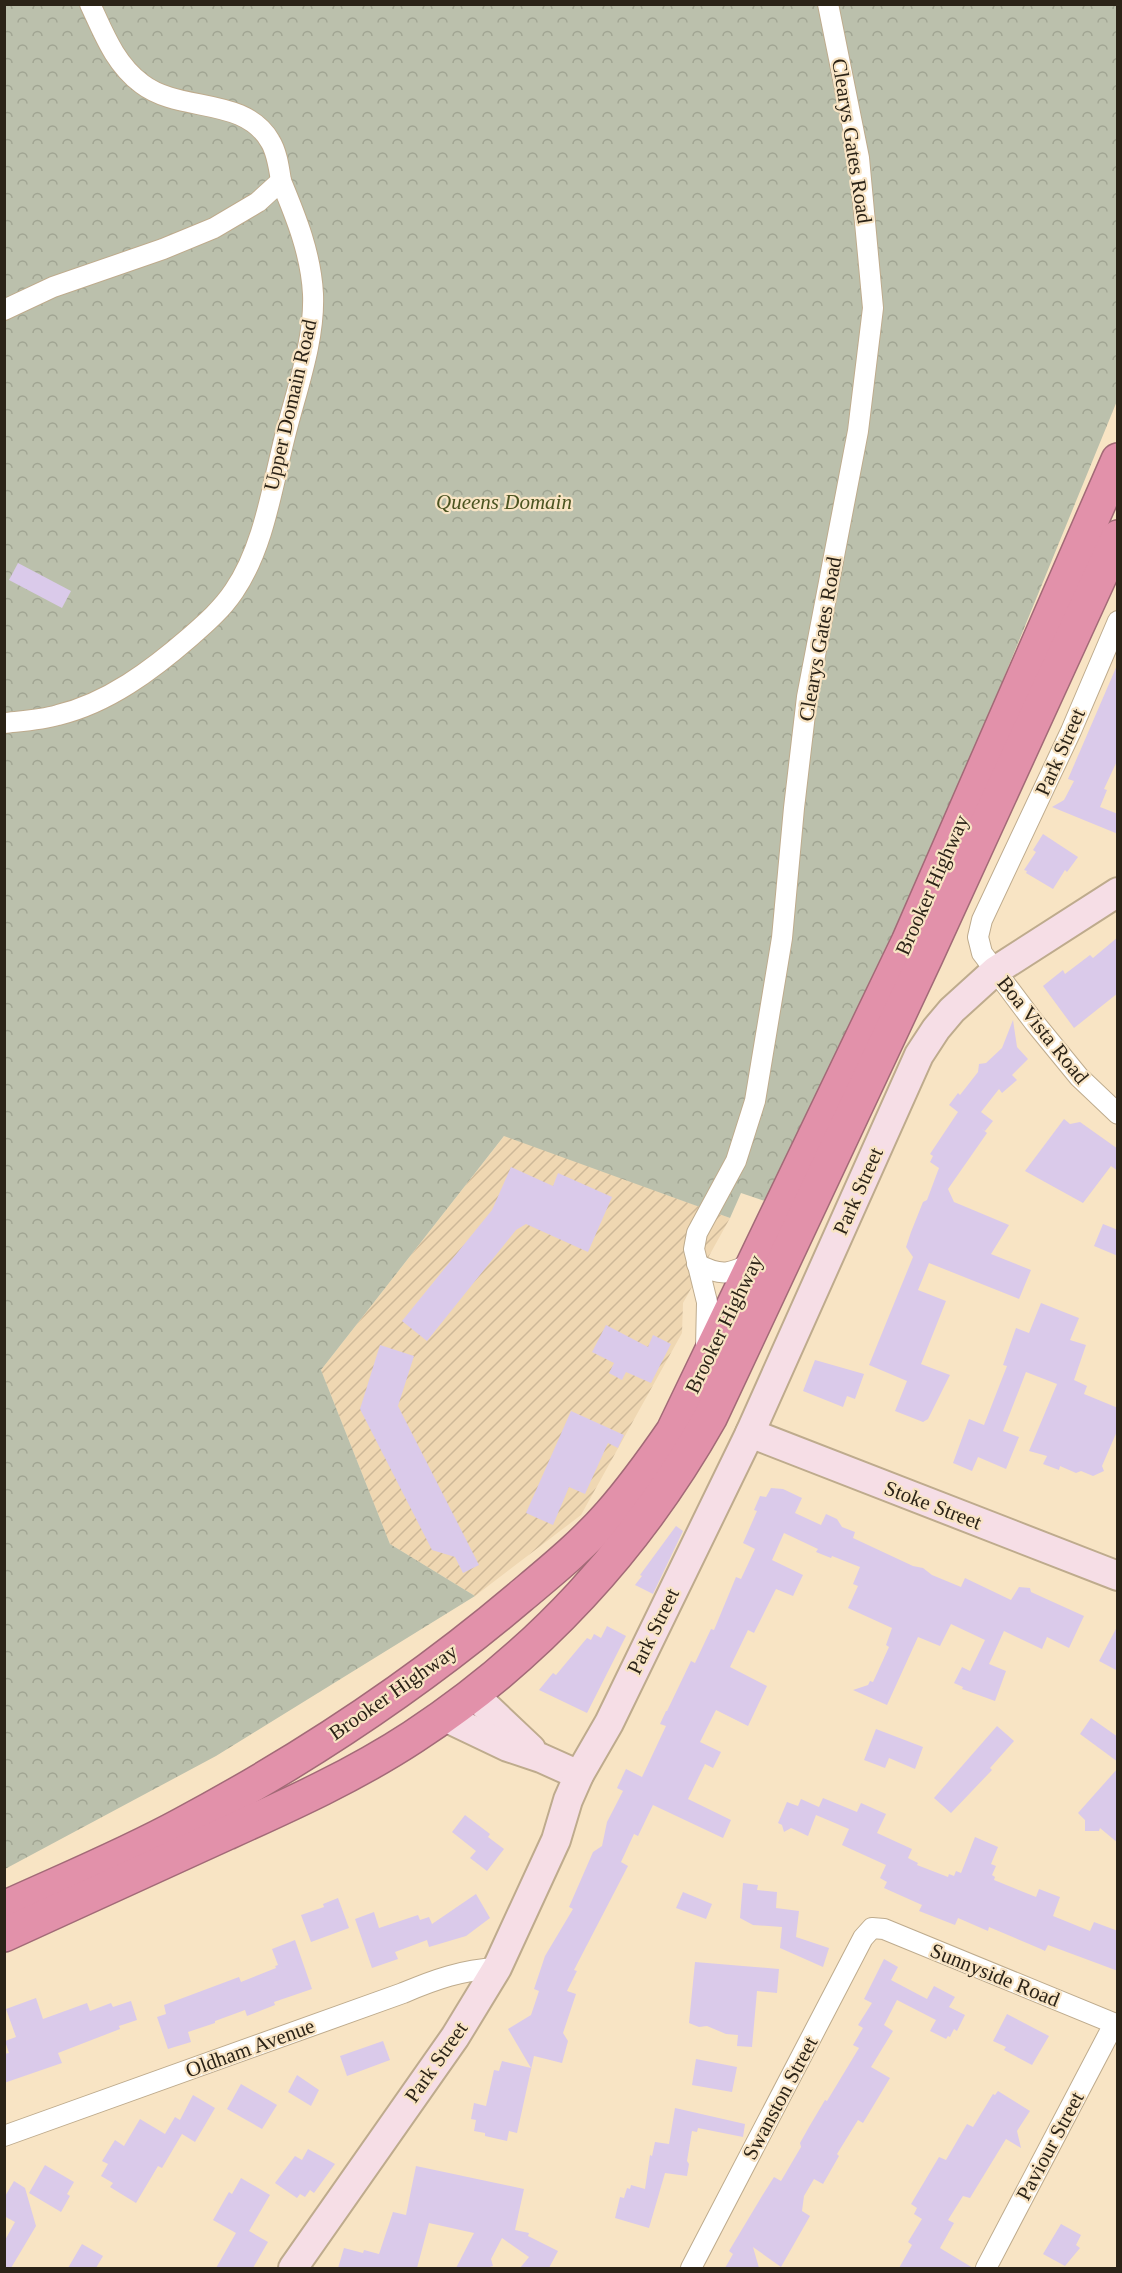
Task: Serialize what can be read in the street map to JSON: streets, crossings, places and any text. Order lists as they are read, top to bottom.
{
  "streets": {
    "highway": ["Brooker Highway"],
    "street": [
      "Clearys Gates Road",
      "Upper Domain Road",
      "Park Street",
      "Boa Vista Road",
      "Stoke Street",
      "Sunnyside Road",
      "Oldham Avenue",
      "Swanston Street",
      "Paviour Street"
    ]
  },
  "crossings": [
    ["Clearys Gates Road", "Brooker Highway"],
    ["Park Street", "Boa Vista Road"],
    ["Park Street", "Stoke Street"],
    ["Park Street", "Oldham Avenue"],
    ["Sunnyside Road", "Swanston Street"],
    ["Sunnyside Road", "Paviour Street"]
  ],
  "parks": ["Queens Domain"]
}
